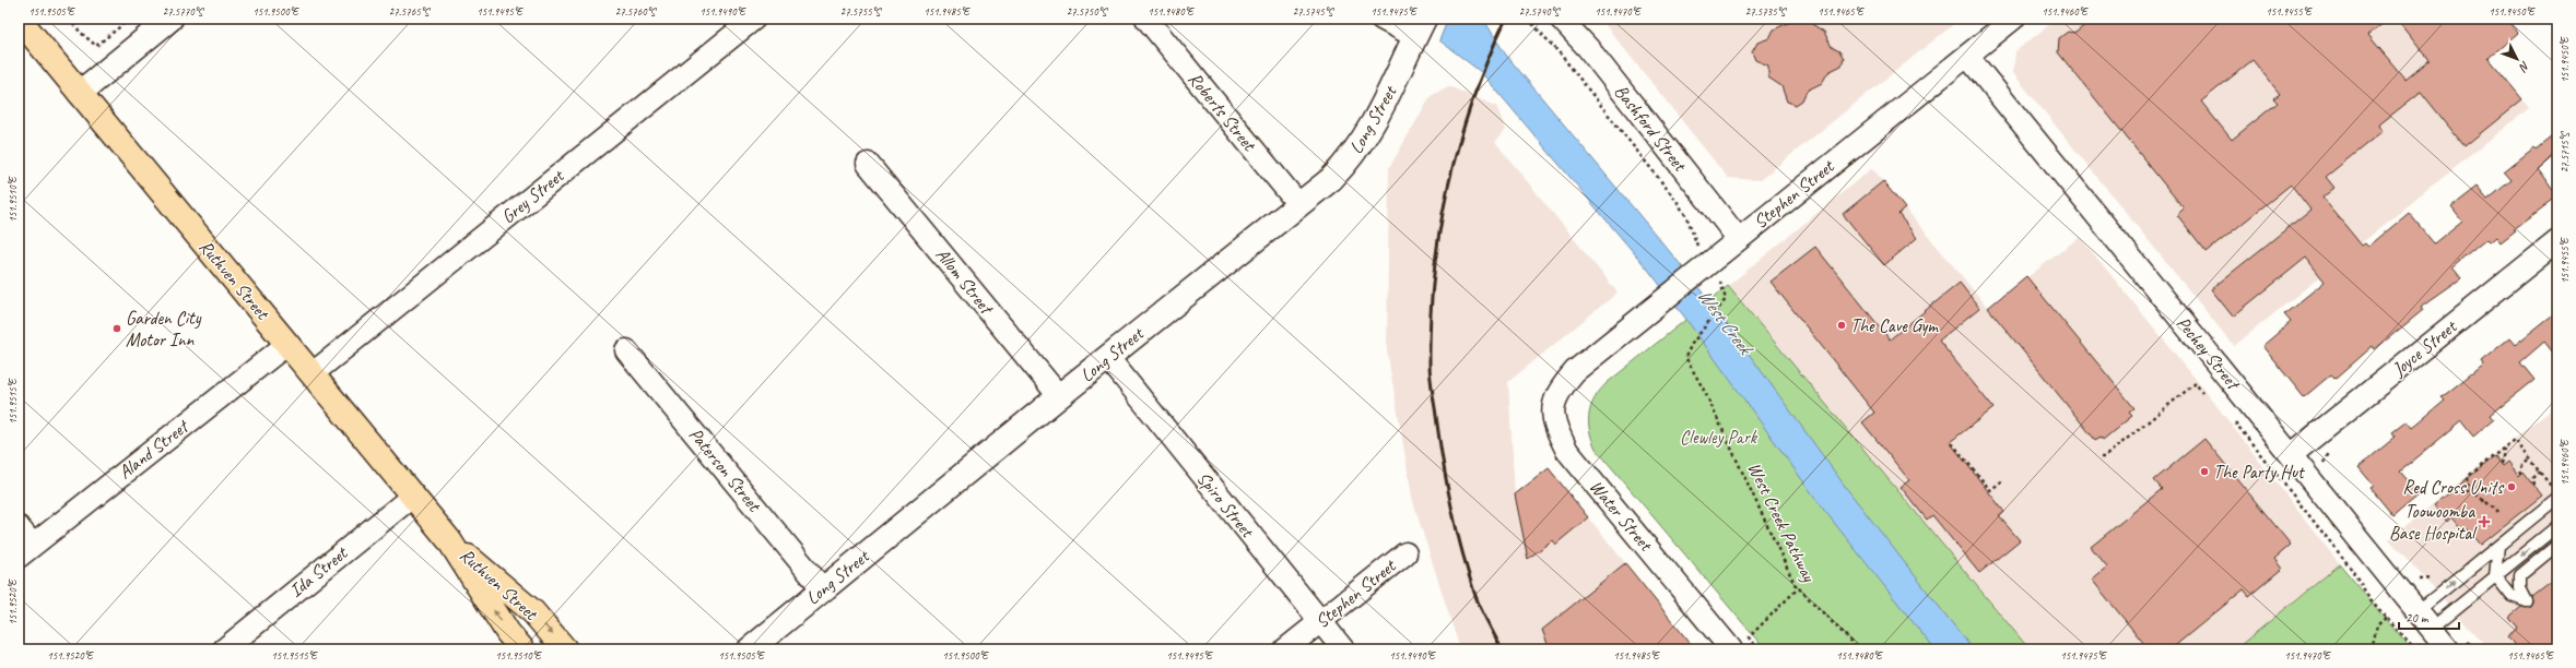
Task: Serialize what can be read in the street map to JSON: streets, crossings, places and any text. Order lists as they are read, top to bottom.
{
  "streets": {
    "highway": ["Ruthven Street"],
    "street": [
      "Roberts Street",
      "Long Street",
      "Bashford Street",
      "Stephen Street",
      "Grey Street",
      "Allom Street",
      "Joyce Street",
      "Pechey Street",
      "Aland Street",
      "Paterson Street",
      "Spiro Street",
      "Water Street",
      "Ida Street"
    ],
    "path": ["West Creek Pathway"]
  },
  "crossings": [
    ["Roberts Street", "Long Street"],
    ["Long Street", "Allom Street"],
    ["Long Street", "Paterson Street"],
    ["Long Street", "Spiro Street"],
    ["Bashford Street", "Stephen Street"],
    ["Stephen Street", "Pechey Street"],
    ["Stephen Street", "Spiro Street"],
    ["Stephen Street", "Water Street"],
    ["Grey Street", "Ruthven Street"],
    ["Ruthven Street", "Aland Street"],
    ["Ruthven Street", "Ida Street"],
    ["Joyce Street", "Pechey Street"]
  ],
  "water": ["West Creek"],
  "parks": ["Clewley Park"],
  "places": {
    "other": [
      "The Cave Gym",
      "Garden City Motor Inn",
      "The Party Hut",
      "Red Cross Units"
    ],
    "health": ["Toowoomba Base Hospital"]
  },
  "scale_bar": "20 m",
  "north": "bottom right",
  "coordinates": [
    "151.9505°E",
    "27.5770°S",
    "151.9500°E",
    "27.5765°S",
    "151.9495°E",
    "27.5760°S",
    "151.9490°E",
    "27.5755°S",
    "151.9485°E",
    "27.5750°S",
    "151.9480°E",
    "27.5745°S",
    "151.9475°E",
    "27.5740°S",
    "151.9470°E",
    "27.5735°S",
    "151.9465°E",
    "151.9460°E",
    "151.9455°E",
    "151.9450°E",
    "27.5715°S",
    "151.9510°E",
    "151.9515°E",
    "151.9520°E"
  ]
}
